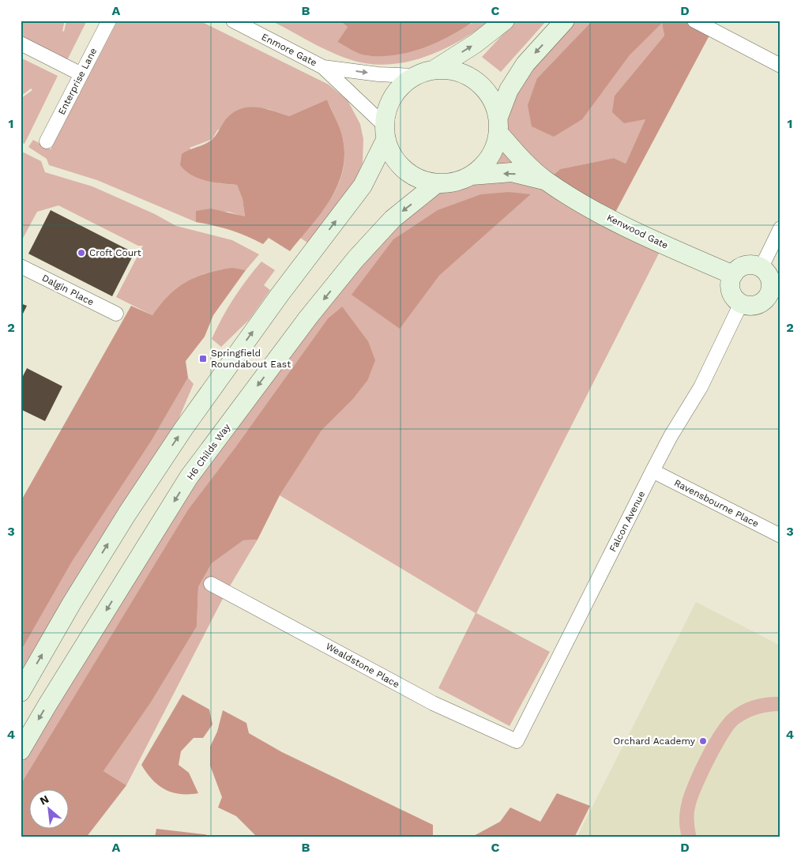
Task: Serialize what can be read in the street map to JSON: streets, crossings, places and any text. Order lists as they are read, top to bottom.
{
  "streets": {
    "street": [
      "Enmore Gate",
      "Enterprise Lane",
      "Kenwood Gate",
      "Dalgin Place",
      "H6 Childs Way",
      "Ravensbourne Place",
      "Falcon Avenue",
      "Wealdstone Place"
    ]
  },
  "crossings": [
    ["Enmore Gate", "Kenwood Gate"],
    ["Enmore Gate", "H6 Childs Way"],
    ["Kenwood Gate", "H6 Childs Way"],
    ["Kenwood Gate", "Falcon Avenue"],
    ["Ravensbourne Place", "Falcon Avenue"],
    ["Falcon Avenue", "Wealdstone Place"]
  ],
  "places": {
    "other": ["Croft Court", "Orchard Academy"],
    "transit": ["Springfield Roundabout East"]
  },
  "north": "top left",
  "grid": {
    "columns": [
      "A",
      "B",
      "C",
      "D"
    ],
    "rows": [
      "1",
      "2",
      "3",
      "4"
    ]
  }
}
